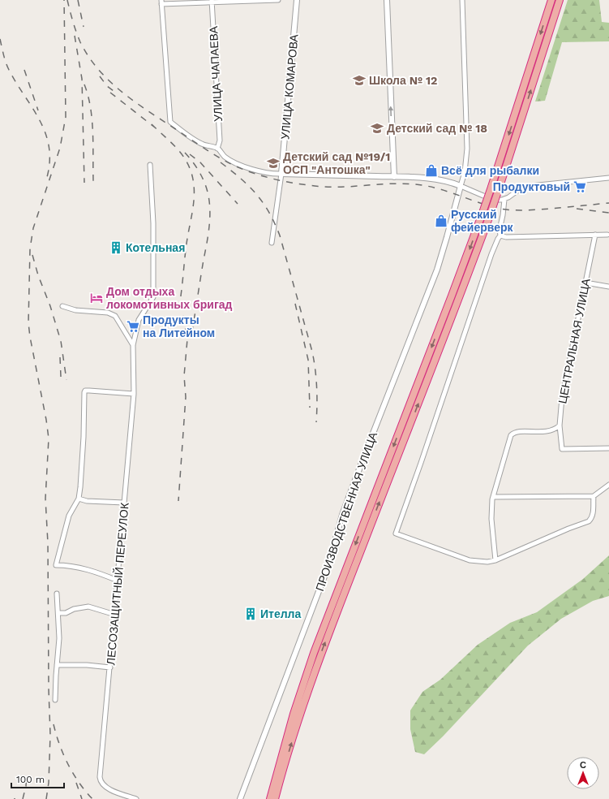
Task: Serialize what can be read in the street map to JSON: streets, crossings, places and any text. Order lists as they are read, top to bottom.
{
  "streets": {
    "street": [
      "УЛИЦА ЧАПАЕВА",
      "УЛИЦА КОМАРОВА",
      "ЦЕНТРАЛЬНАЯ УЛИЦА",
      "ПРОИЗВОДСТВЕННАЯ УЛИЦА",
      "ЛЕСОЗАЩИТНЫЙ ПЕРЕУЛОК"
    ]
  },
  "places": {
    "school or university": ["Школа № 12", "Детский сад № 18", "Детский сад №19/1 ОСП \"Антошка\""],
    "shop": ["Всё для рыбалки", "Русский фейерверк"],
    "supermarket": ["Продуктовый", "Продукты на Литейном"],
    "building": ["Котельная", "Ителла"],
    "hotel": ["Дом отдыха локомотивных бригад"]
  },
  "scale_bar": "100 m",
  "north": "top"
}
